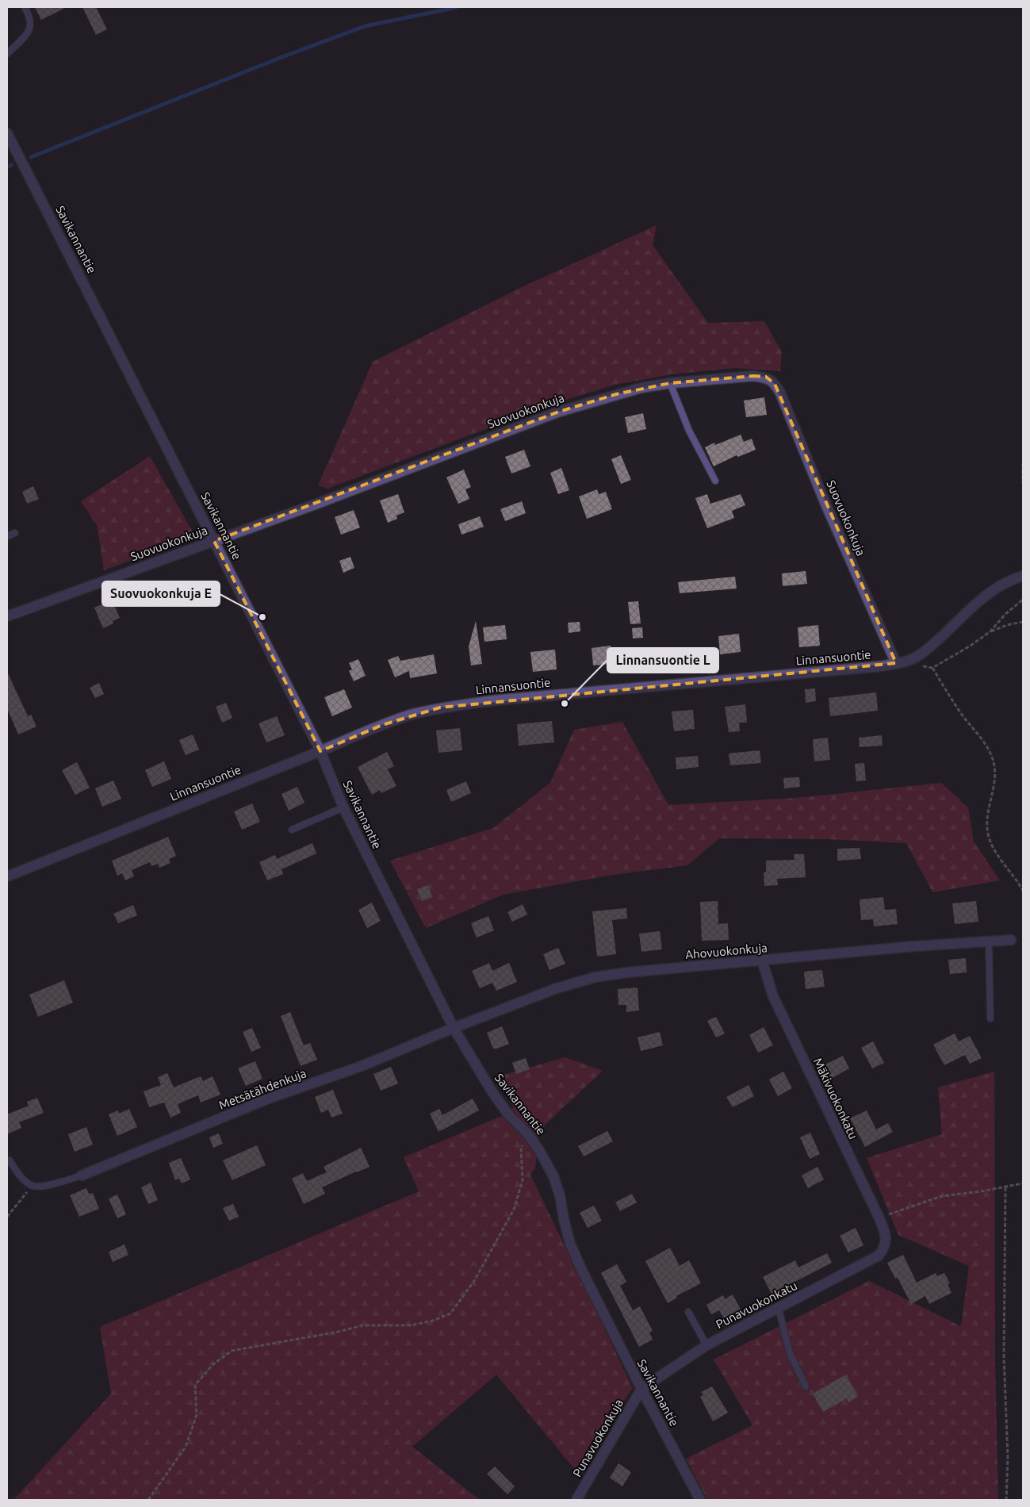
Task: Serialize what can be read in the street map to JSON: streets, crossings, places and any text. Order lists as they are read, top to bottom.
{
  "streets": {
    "street": [
      "Savikannantie",
      "Suovuokonkuja",
      "Linnansuontie",
      "Ahovuokonkuja",
      "Metsätähdenkuja",
      "Mäkivuokonkatu",
      "Punavuokonkatu",
      "Punavuokonkuja"
    ]
  },
  "crossings": [
    ["Savikannantie", "Suovuokonkuja"],
    ["Savikannantie", "Linnansuontie"],
    ["Savikannantie", "Ahovuokonkuja"],
    ["Savikannantie", "Metsätähdenkuja"],
    ["Savikannantie", "Punavuokonkatu"],
    ["Savikannantie", "Punavuokonkuja"],
    ["Suovuokonkuja", "Linnansuontie"],
    ["Ahovuokonkuja", "Metsätähdenkuja"],
    ["Ahovuokonkuja", "Mäkivuokonkatu"],
    ["Mäkivuokonkatu", "Punavuokonkatu"],
    ["Punavuokonkatu", "Punavuokonkuja"]
  ],
  "places": ["Suovuokonkuja E", "Linnansuontie L"]
}
